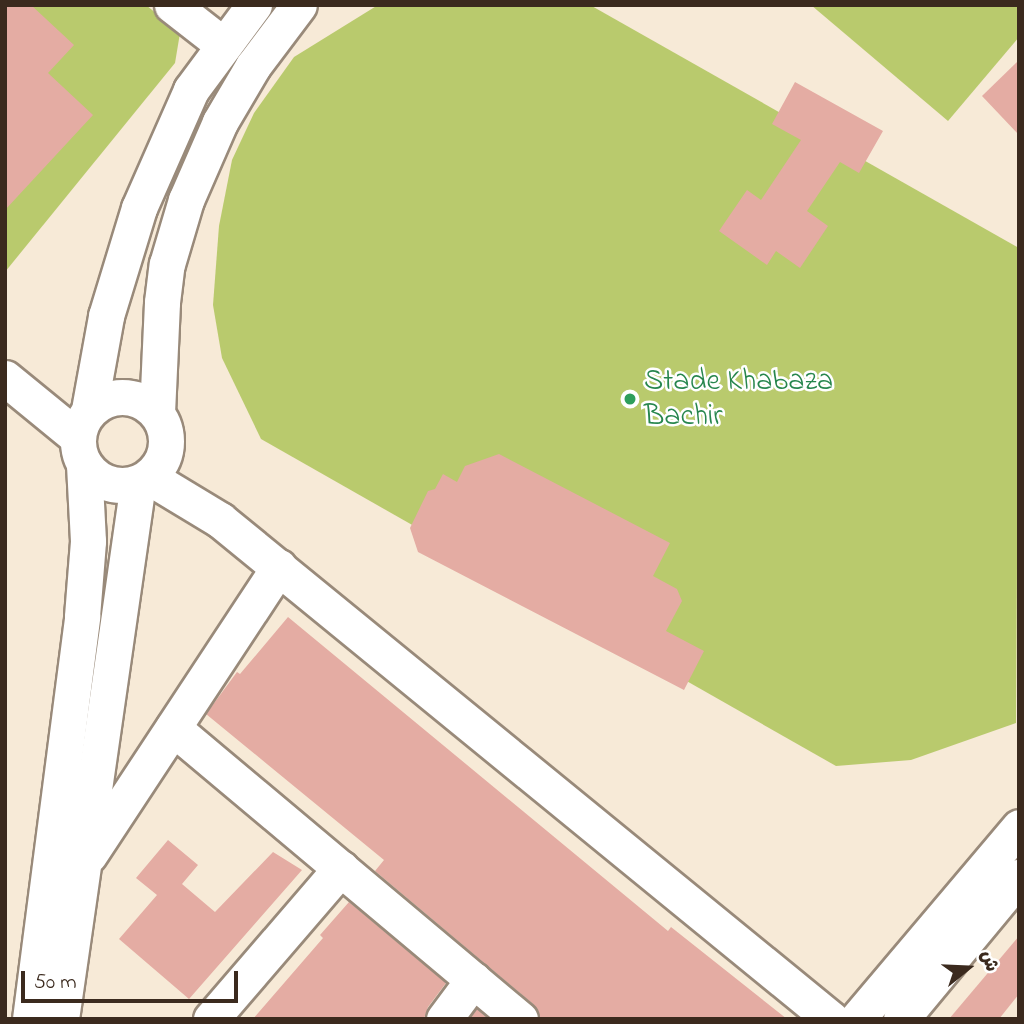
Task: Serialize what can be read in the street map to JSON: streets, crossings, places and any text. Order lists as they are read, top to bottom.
{
  "places": ["Stade Khabaza Bachir"],
  "scale_bar": "50 m",
  "north": "right"
}
